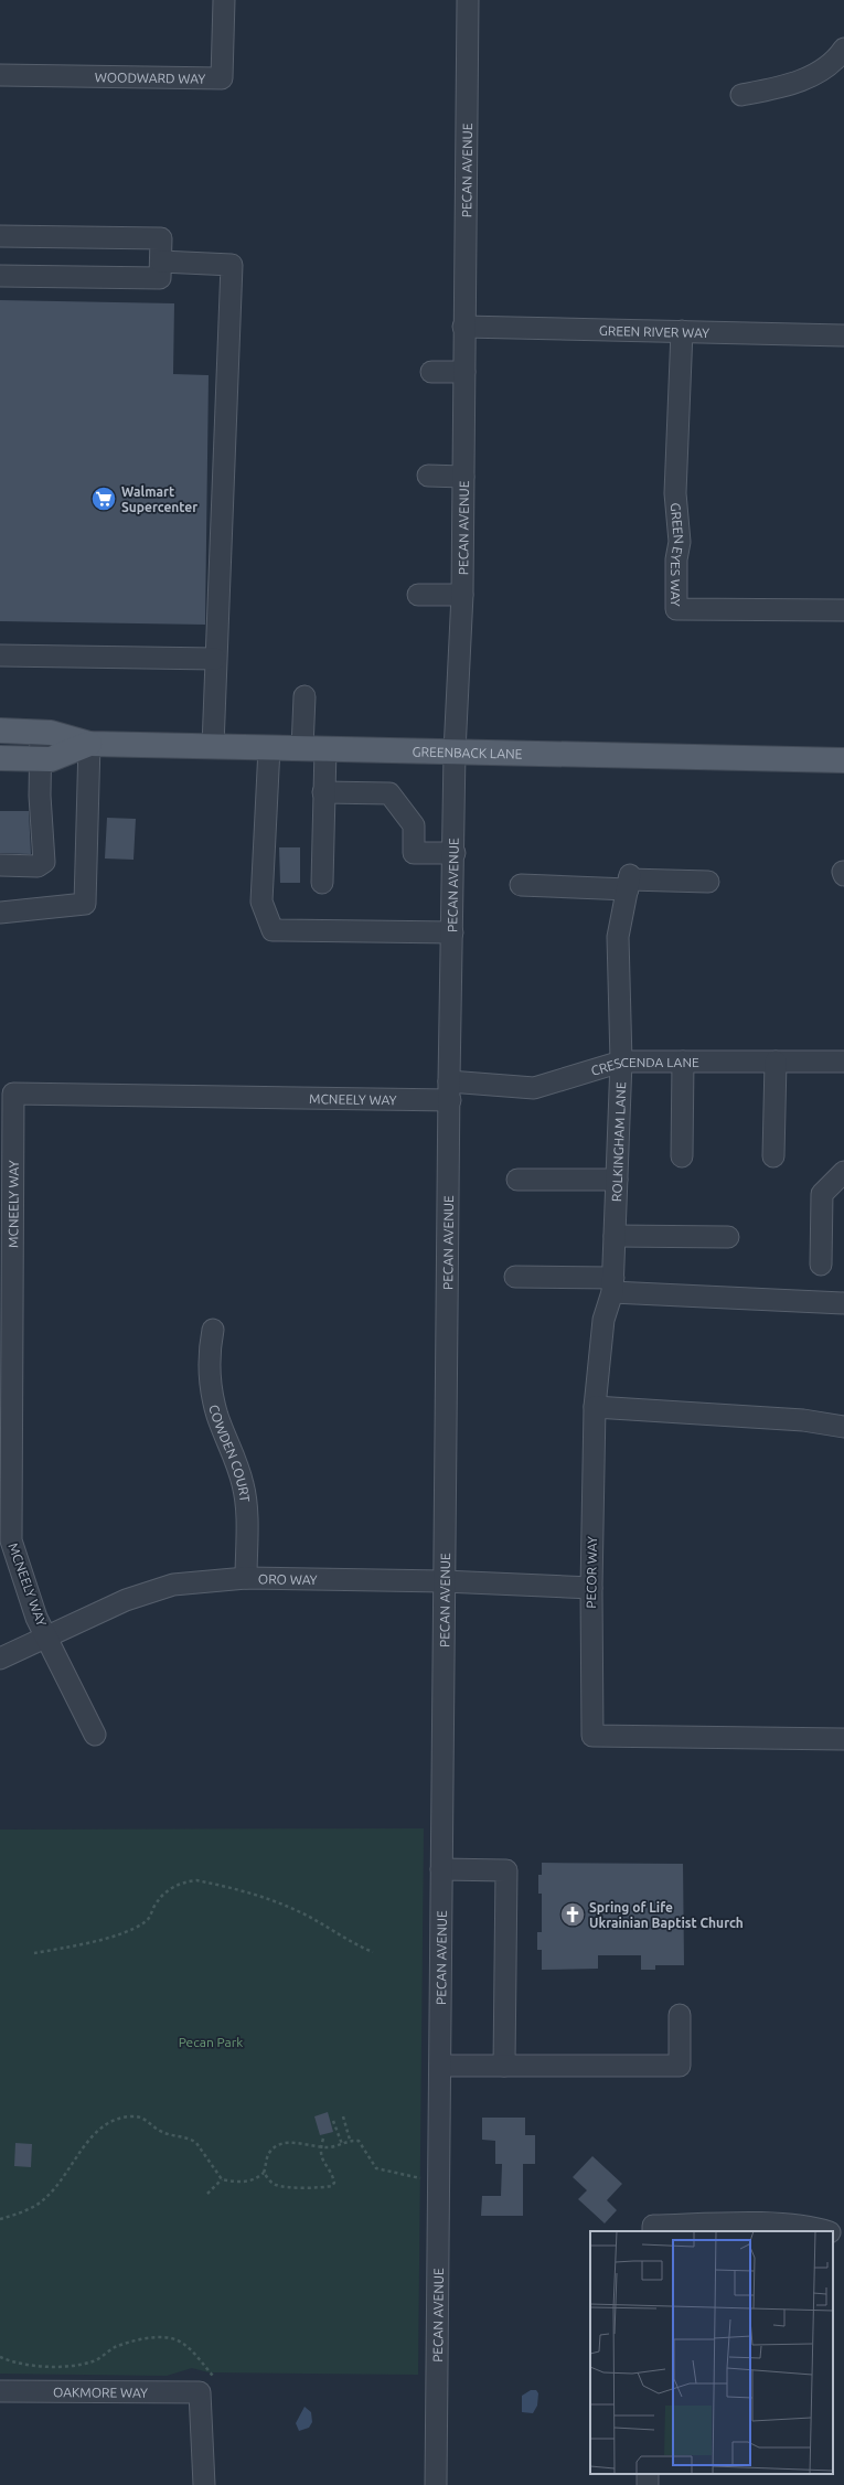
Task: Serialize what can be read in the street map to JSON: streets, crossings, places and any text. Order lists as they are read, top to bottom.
{
  "streets": {
    "main road": ["GREENBACK LANE"],
    "street": [
      "WOODWARD WAY",
      "PECAN AVENUE",
      "GREEN RIVER WAY",
      "GREEN EYES WAY",
      "CRESCENDA LANE",
      "MCNEELY WAY",
      "ROLKINGHAM LANE",
      "COWDEN COURT",
      "PECOR WAY",
      "ORO WAY",
      "OAKMORE WAY"
    ]
  },
  "crossings": [
    ["PECAN AVENUE", "GREEN RIVER WAY"],
    ["PECAN AVENUE", "GREENBACK LANE"],
    ["PECAN AVENUE", "CRESCENDA LANE"],
    ["PECAN AVENUE", "MCNEELY WAY"],
    ["PECAN AVENUE", "ORO WAY"],
    ["GREEN RIVER WAY", "GREEN EYES WAY"],
    ["CRESCENDA LANE", "MCNEELY WAY"],
    ["CRESCENDA LANE", "ROLKINGHAM LANE"],
    ["MCNEELY WAY", "ORO WAY"],
    ["ROLKINGHAM LANE", "PECOR WAY"],
    ["COWDEN COURT", "ORO WAY"],
    ["PECOR WAY", "ORO WAY"]
  ],
  "parks": ["Pecan Park"],
  "places": {
    "supermarket": ["Walmart Supercenter"],
    "church": ["Spring of Life Ukrainian Baptist Church"]
  }
}
